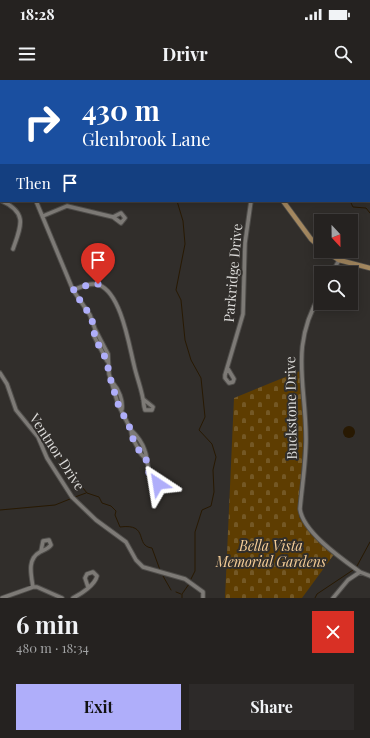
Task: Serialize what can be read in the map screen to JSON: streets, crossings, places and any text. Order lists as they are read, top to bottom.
{
  "streets": {
    "street": ["Parkridge Drive", "Buckstone Drive", "Ventnor Drive"]
  },
  "parks": ["Bella Vista Memorial Gardens"],
  "north": "bottom",
  "page": {
    "status": "18:28",
    "header": "Drivr",
    "turn": ["430 m", "Glenbrook Lane"],
    "then": "Then",
    "heading": ["6 min", "480 m · 18:34"],
    "buttons": ["Exit", "Share"]
  }
}
